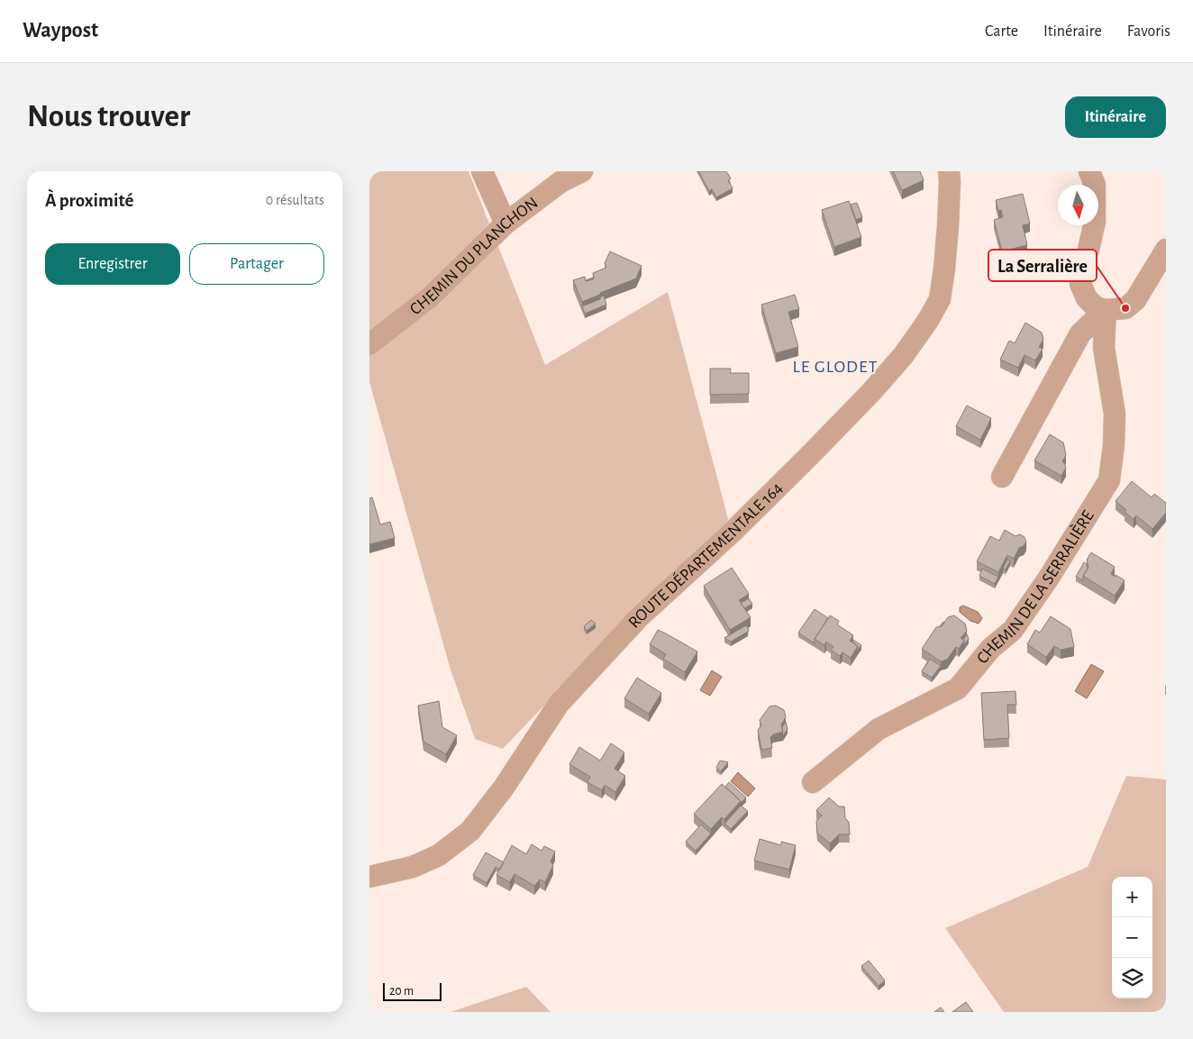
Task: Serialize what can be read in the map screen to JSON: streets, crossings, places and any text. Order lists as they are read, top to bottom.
{
  "streets": {
    "street": ["CHEMIN DU PLANCHON", "ROUTE DÉPARTEMENTALE 164", "CHEMIN DE LA SERRALIÈRE"]
  },
  "districts": ["LE GLODET"],
  "places": ["La Serralière"],
  "scale_bar": "20 m",
  "north": "bottom",
  "page": {
    "header": "Waypost",
    "nav": ["Carte", "Itinéraire", "Favoris"],
    "buttons": [
      "Itinéraire",
      ["Enregistrer", "Partager"]
    ],
    "title": "Nous trouver",
    "heading": ["À proximité", "0 résultats"],
    "map_buttons": ["+", "−"],
    "scale": "20 m"
  }
}
